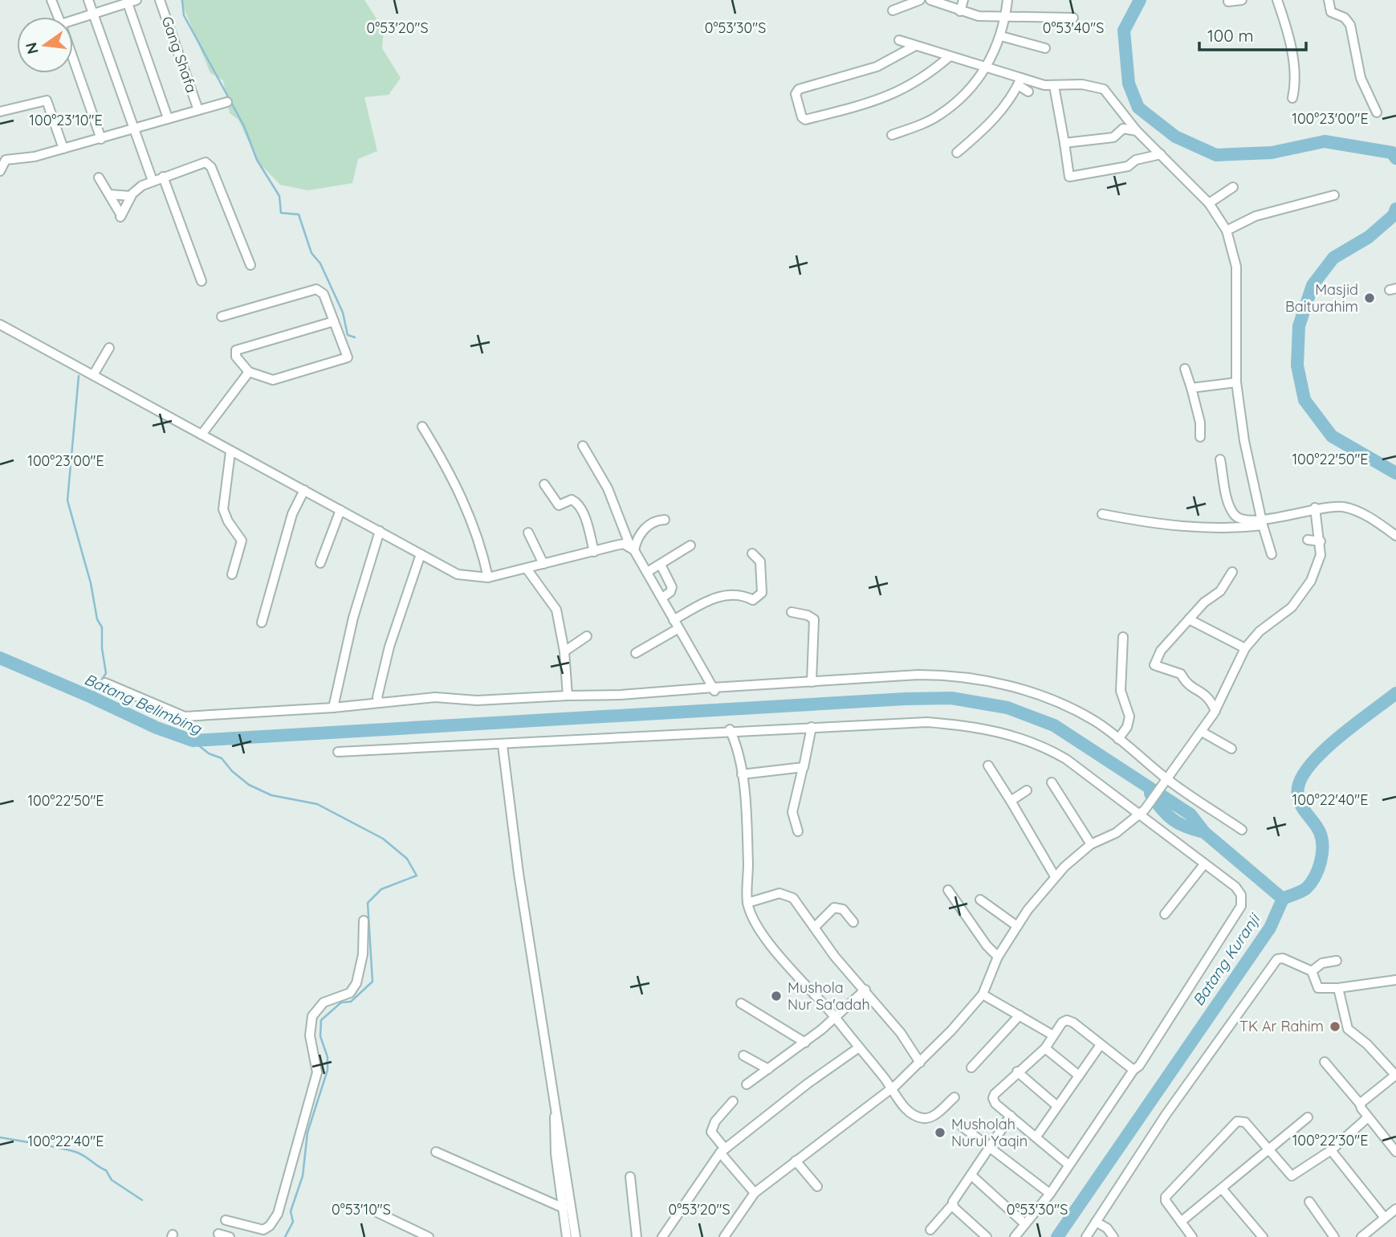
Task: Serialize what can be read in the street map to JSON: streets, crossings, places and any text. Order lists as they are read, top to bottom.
{
  "streets": {
    "street": ["Gang Shafa"]
  },
  "water": ["Batang Belimbing", "Batang Kuranji"],
  "places": [
    "Masjid Baiturahim",
    "Mushola Nur Sa'adah",
    "TK Ar Rahim",
    "Musholah Nurul Yaqin"
  ],
  "scale_bar": "100 m",
  "north": "left",
  "coordinates": [
    "0°53'20\"S",
    "0°53'30\"S",
    "0°53'40\"S",
    "100°23'00\"E",
    "100°23'10\"E",
    "100°22'50\"E",
    "100°22'40\"E",
    "100°22'30\"E",
    "0°53'10\"S"
  ]
}
